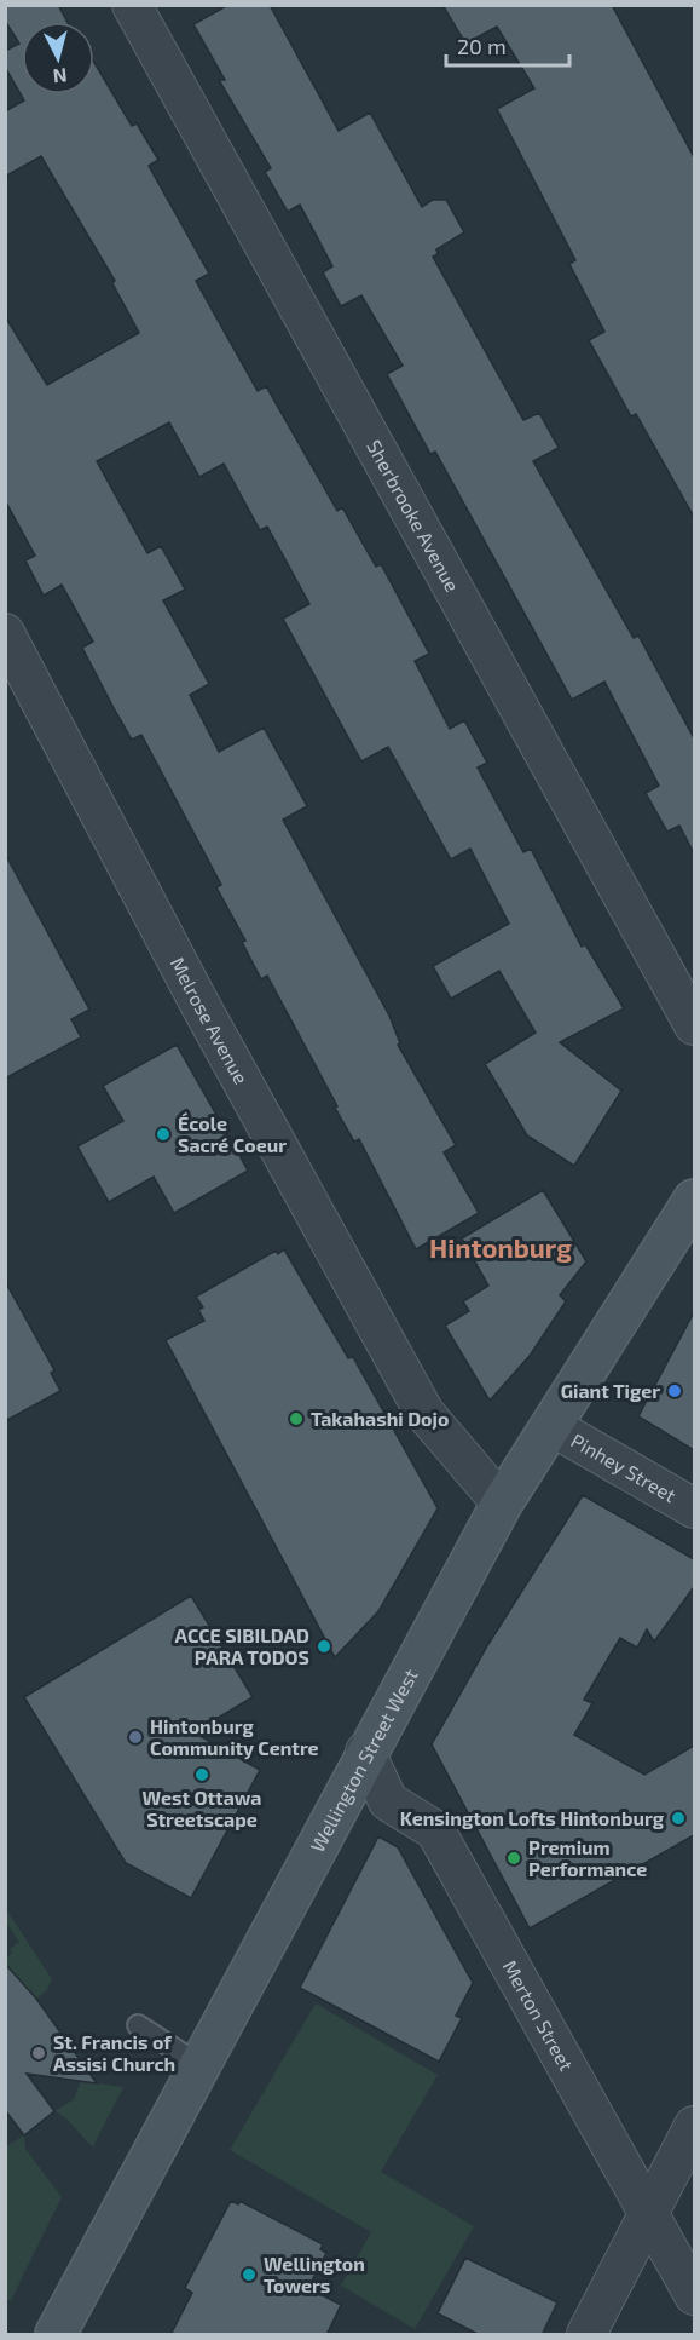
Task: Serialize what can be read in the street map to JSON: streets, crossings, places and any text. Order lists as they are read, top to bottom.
{
  "streets": {
    "main road": ["Wellington Street West"],
    "street": [
      "Sherbrooke Avenue",
      "Melrose Avenue",
      "Pinhey Street",
      "Merton Street"
    ]
  },
  "crossings": [
    ["Melrose Avenue", "Wellington Street West"],
    ["Pinhey Street", "Wellington Street West"],
    ["Wellington Street West", "Merton Street"]
  ],
  "districts": ["Hintonburg"],
  "places": [
    "École Sacré Coeur",
    "Giant Tiger",
    "Takahashi Dojo",
    "ACCE SIBILDAD PARA TODOS",
    "Hintonburg Community Centre",
    "West Ottawa Streetscape",
    "Kensington Lofts Hintonburg",
    "Premium Performance",
    "St. Francis of Assisi Church",
    "Wellington Towers"
  ],
  "scale_bar": "20 m",
  "north": "bottom"
}
